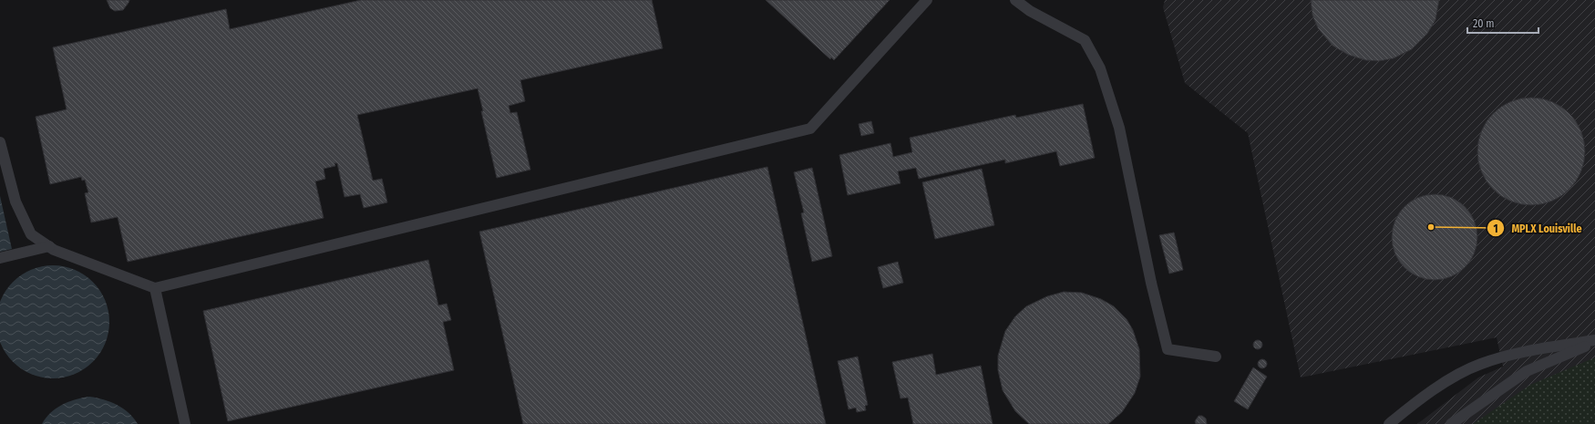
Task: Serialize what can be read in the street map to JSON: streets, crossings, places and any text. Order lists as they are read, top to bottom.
{
  "places": ["MPLX Louisville"],
  "scale_bar": "20 m"
}
